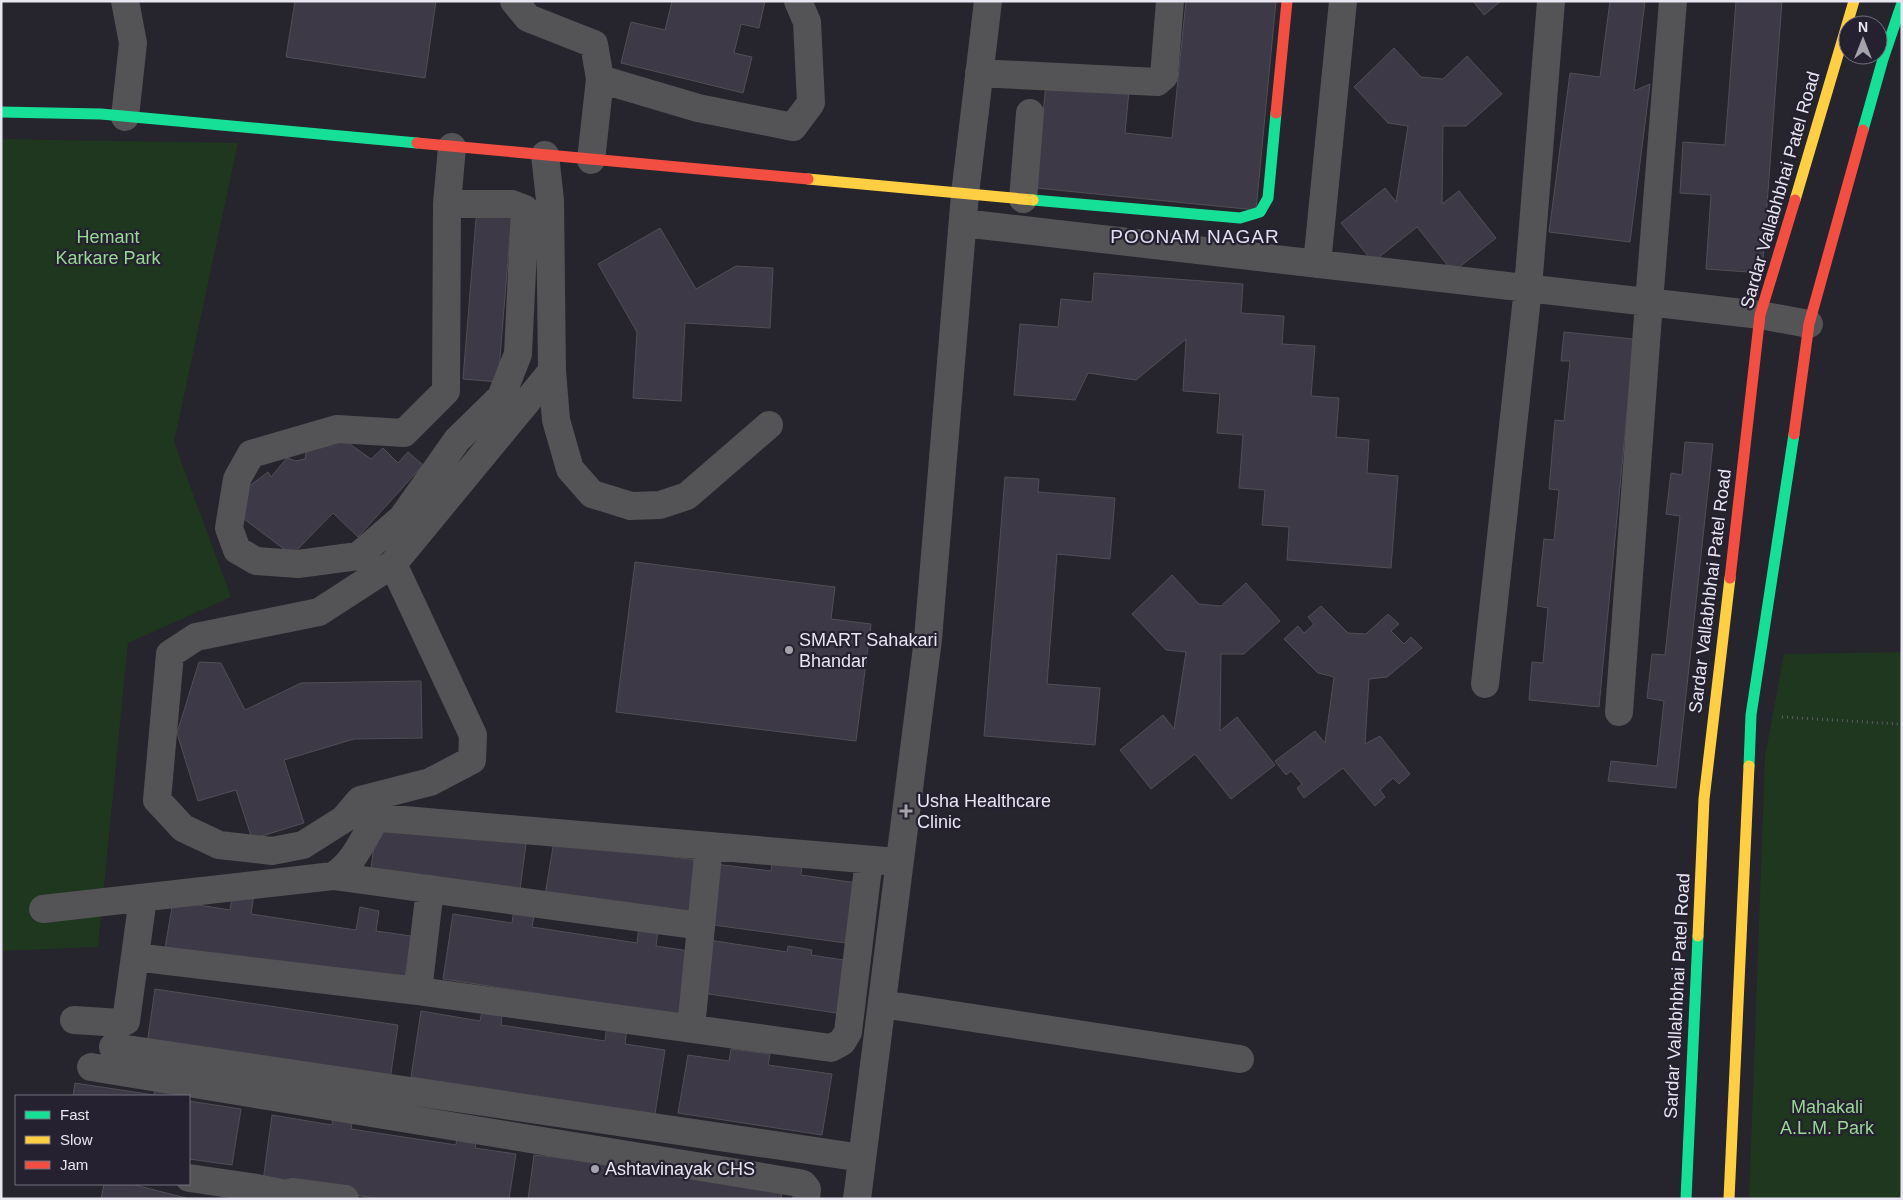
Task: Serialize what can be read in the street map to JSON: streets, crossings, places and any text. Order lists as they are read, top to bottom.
{
  "streets": {
    "main road": ["Sardar Vallabhbhai Patel Road"]
  },
  "districts": ["POONAM NAGAR"],
  "parks": ["Hemant Karkare Park", "Mahakali A.L.M. Park"],
  "places": {
    "other": ["SMART Sahakari Bhandar", "Ashtavinayak CHS"],
    "health": ["Usha Healthcare Clinic"]
  },
  "legend": ["Fast", "Slow", "Jam"],
  "north": "top"
}
